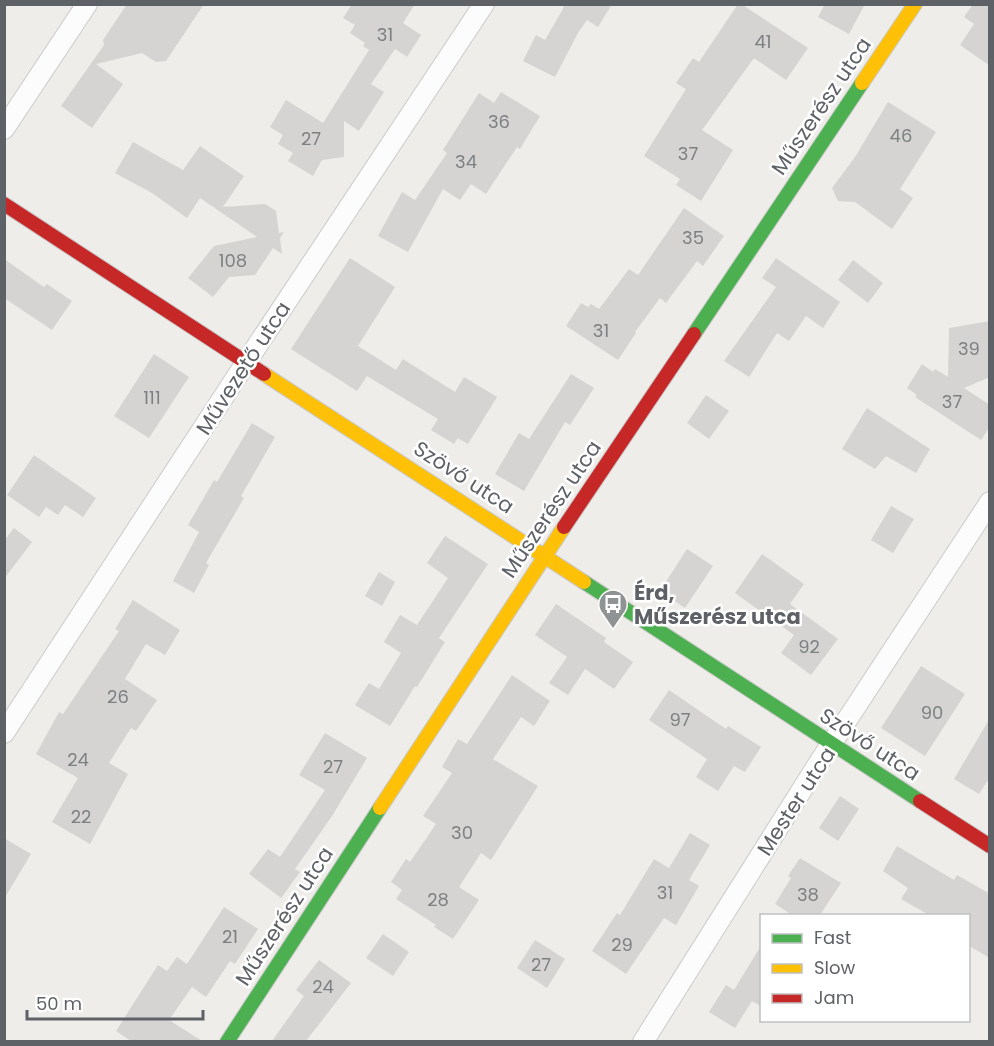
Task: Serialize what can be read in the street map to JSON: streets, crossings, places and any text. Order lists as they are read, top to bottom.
{
  "streets": {
    "street": [
      "Műszerész utca",
      "Művezető utca",
      "Szövő utca",
      "Mester utca"
    ]
  },
  "crossings": [
    ["Műszerész utca", "Szövő utca"],
    ["Művezető utca", "Szövő utca"],
    ["Szövő utca", "Mester utca"]
  ],
  "places": {
    "bus stop": ["Érd, Műszerész utca"]
  },
  "house_numbers": [
    "31",
    "41",
    "36",
    "46",
    "27",
    "37",
    "34",
    "35",
    "108",
    "31",
    "39",
    "111",
    "37",
    "92",
    "26",
    "90",
    "97",
    "24",
    "27",
    "22",
    "30",
    "31",
    "38",
    "28",
    "21",
    "29",
    "27",
    "24"
  ],
  "legend": ["Fast", "Slow", "Jam"],
  "scale_bar": "50 m"
}
